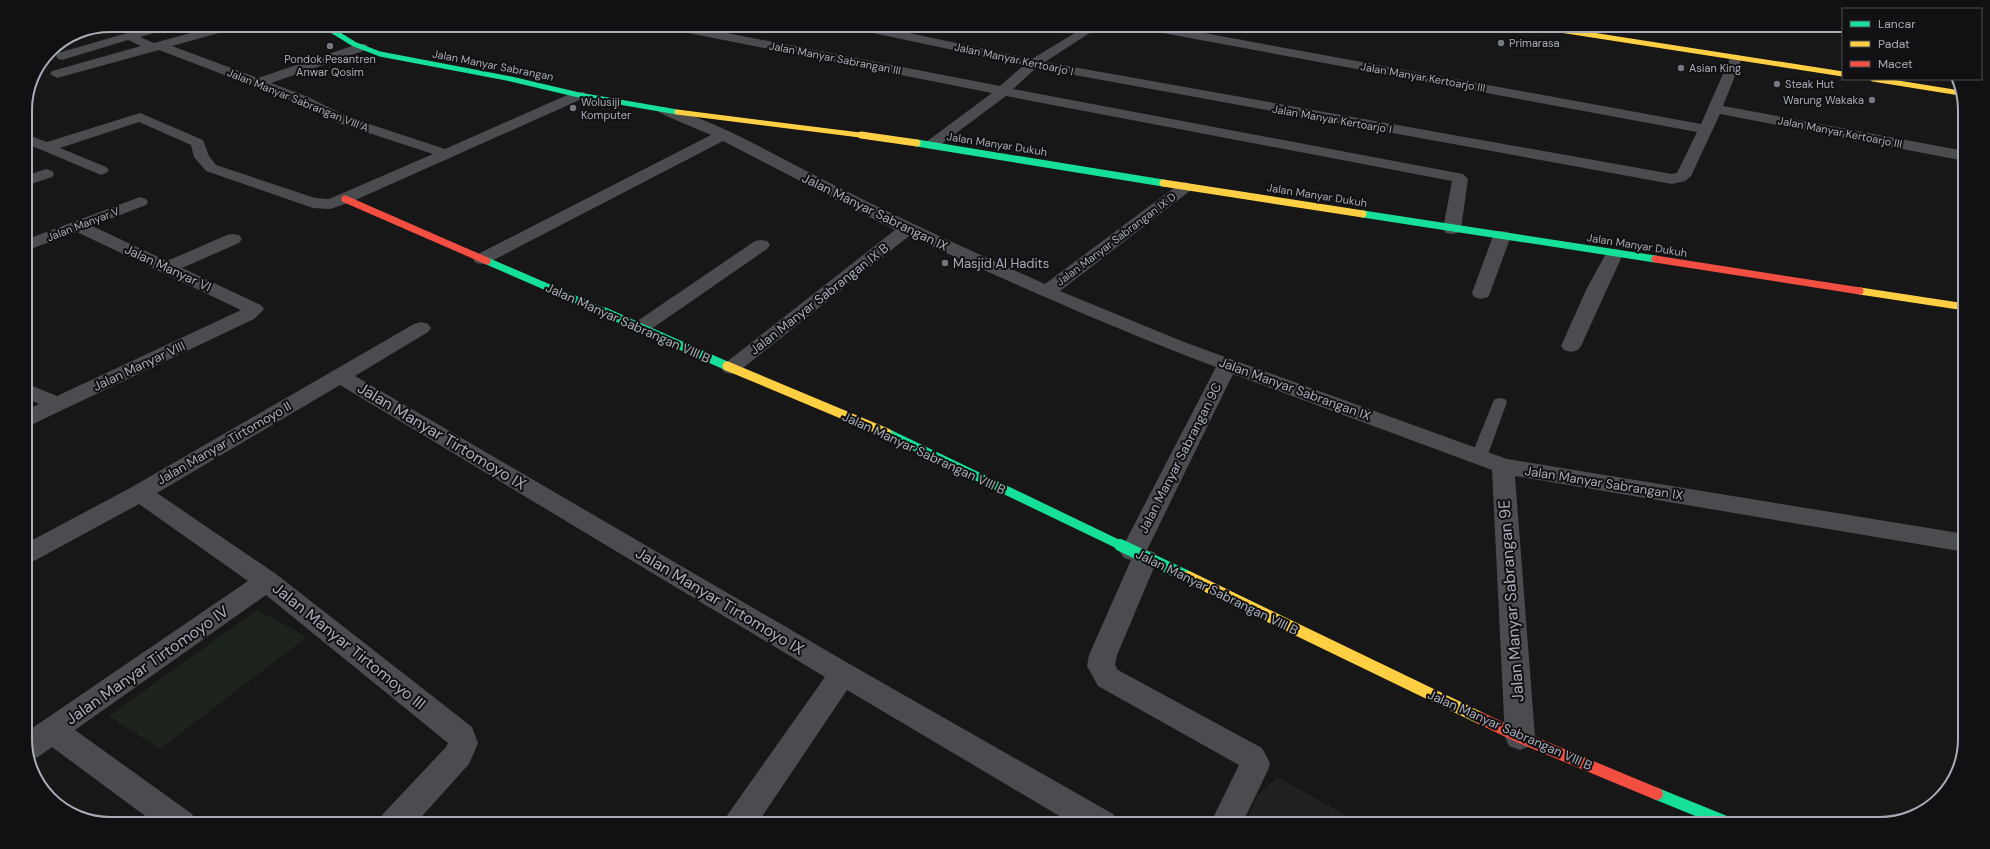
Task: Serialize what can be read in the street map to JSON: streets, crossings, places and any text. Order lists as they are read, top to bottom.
{
  "streets": {
    "street": [
      "Jalan Manyar Sabrangan III",
      "Jalan Manyar Kertoarjo I",
      "Jalan Manyar Sabrangan",
      "Jalan Manyar Kertoarjo III",
      "Jalan Manyar Sabrangan VIII A",
      "Jalan Manyar Dukuh",
      "Jalan Manyar Sabrangan IX",
      "Jalan Manyar V",
      "Jalan Manyar Sabrangan IX D",
      "Jalan Manyar VI",
      "Jalan Manyar Sabrangan IX B",
      "Jalan Manyar Sabrangan VIII B",
      "Jalan Manyar VIII",
      "Jalan Manyar Tirtomoyo IX",
      "Jalan Manyar Tirtomoyo II",
      "Jalan Manyar Sabrangan 9C",
      "Jalan Manyar Sabrangan 9E",
      "Jalan Manyar Tirtomoyo III",
      "Jalan Manyar Tirtomoyo IV"
    ]
  },
  "crossings": [
    ["Jalan Manyar Sabrangan III", "Jalan Manyar Dukuh"],
    ["Jalan Manyar Kertoarjo I", "Jalan Manyar Kertoarjo III"],
    ["Jalan Manyar Sabrangan", "Jalan Manyar Dukuh"],
    ["Jalan Manyar Sabrangan", "Jalan Manyar Sabrangan IX"],
    ["Jalan Manyar Dukuh", "Jalan Manyar Sabrangan IX"],
    ["Jalan Manyar Dukuh", "Jalan Manyar Sabrangan IX D"],
    ["Jalan Manyar Sabrangan IX", "Jalan Manyar Sabrangan IX D"],
    ["Jalan Manyar Sabrangan IX", "Jalan Manyar Sabrangan IX B"],
    ["Jalan Manyar Sabrangan IX", "Jalan Manyar Sabrangan 9C"],
    ["Jalan Manyar Sabrangan IX", "Jalan Manyar Sabrangan 9E"],
    ["Jalan Manyar V", "Jalan Manyar VI"],
    ["Jalan Manyar VI", "Jalan Manyar VIII"],
    ["Jalan Manyar Sabrangan IX B", "Jalan Manyar Sabrangan VIII B"],
    ["Jalan Manyar Sabrangan VIII B", "Jalan Manyar Sabrangan 9C"],
    ["Jalan Manyar Sabrangan VIII B", "Jalan Manyar Sabrangan 9E"],
    ["Jalan Manyar Tirtomoyo IX", "Jalan Manyar Tirtomoyo II"],
    ["Jalan Manyar Tirtomoyo II", "Jalan Manyar Tirtomoyo III"],
    ["Jalan Manyar Tirtomoyo III", "Jalan Manyar Tirtomoyo IV"]
  ],
  "places": [
    "Primarasa",
    "Pondok Pesantren Anwar Qosim",
    "Asian King",
    "Steak Hut",
    "Warung Wakaka",
    "Wolusiji Komputer",
    "Masjid Al Hadits"
  ],
  "legend": ["Lancar", "Padat", "Macet"]
}
